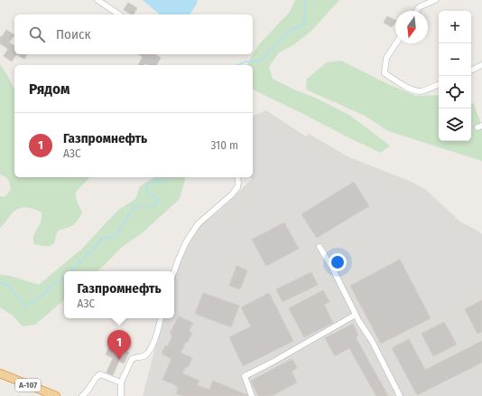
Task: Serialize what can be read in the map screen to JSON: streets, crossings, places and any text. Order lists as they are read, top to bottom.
{
  "streets": {
    "highway": ["А-107"]
  },
  "north": "bottom",
  "page": {
    "map_buttons": ["+", "−"],
    "search": "Поиск",
    "heading": "Рядом",
    "list": [
      {
        "mark": "1",
        "name": "Газпромнефть",
        "note": "АЗС",
        "value": "310 m"
      }
    ],
    "popup": ["Газпромнефть", "АЗС"],
    "pins": "1"
  }
}
